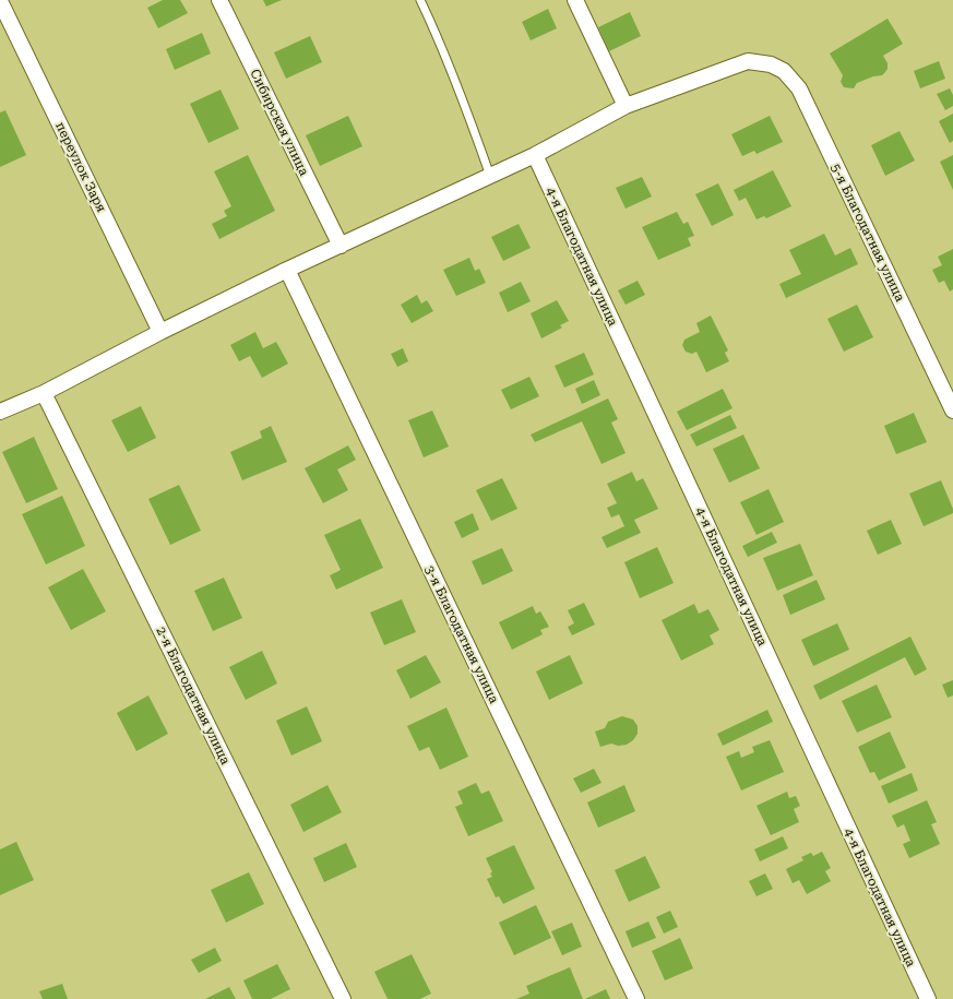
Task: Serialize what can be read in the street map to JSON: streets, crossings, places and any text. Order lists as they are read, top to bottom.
{
  "streets": {
    "street": [
      "Сибирская улица",
      "переулок Заря",
      "5-я Благодатная улица",
      "4-я Благодатная улица",
      "3-я Благодатная улица",
      "2-я Благодатная улица"
    ]
  }
}
